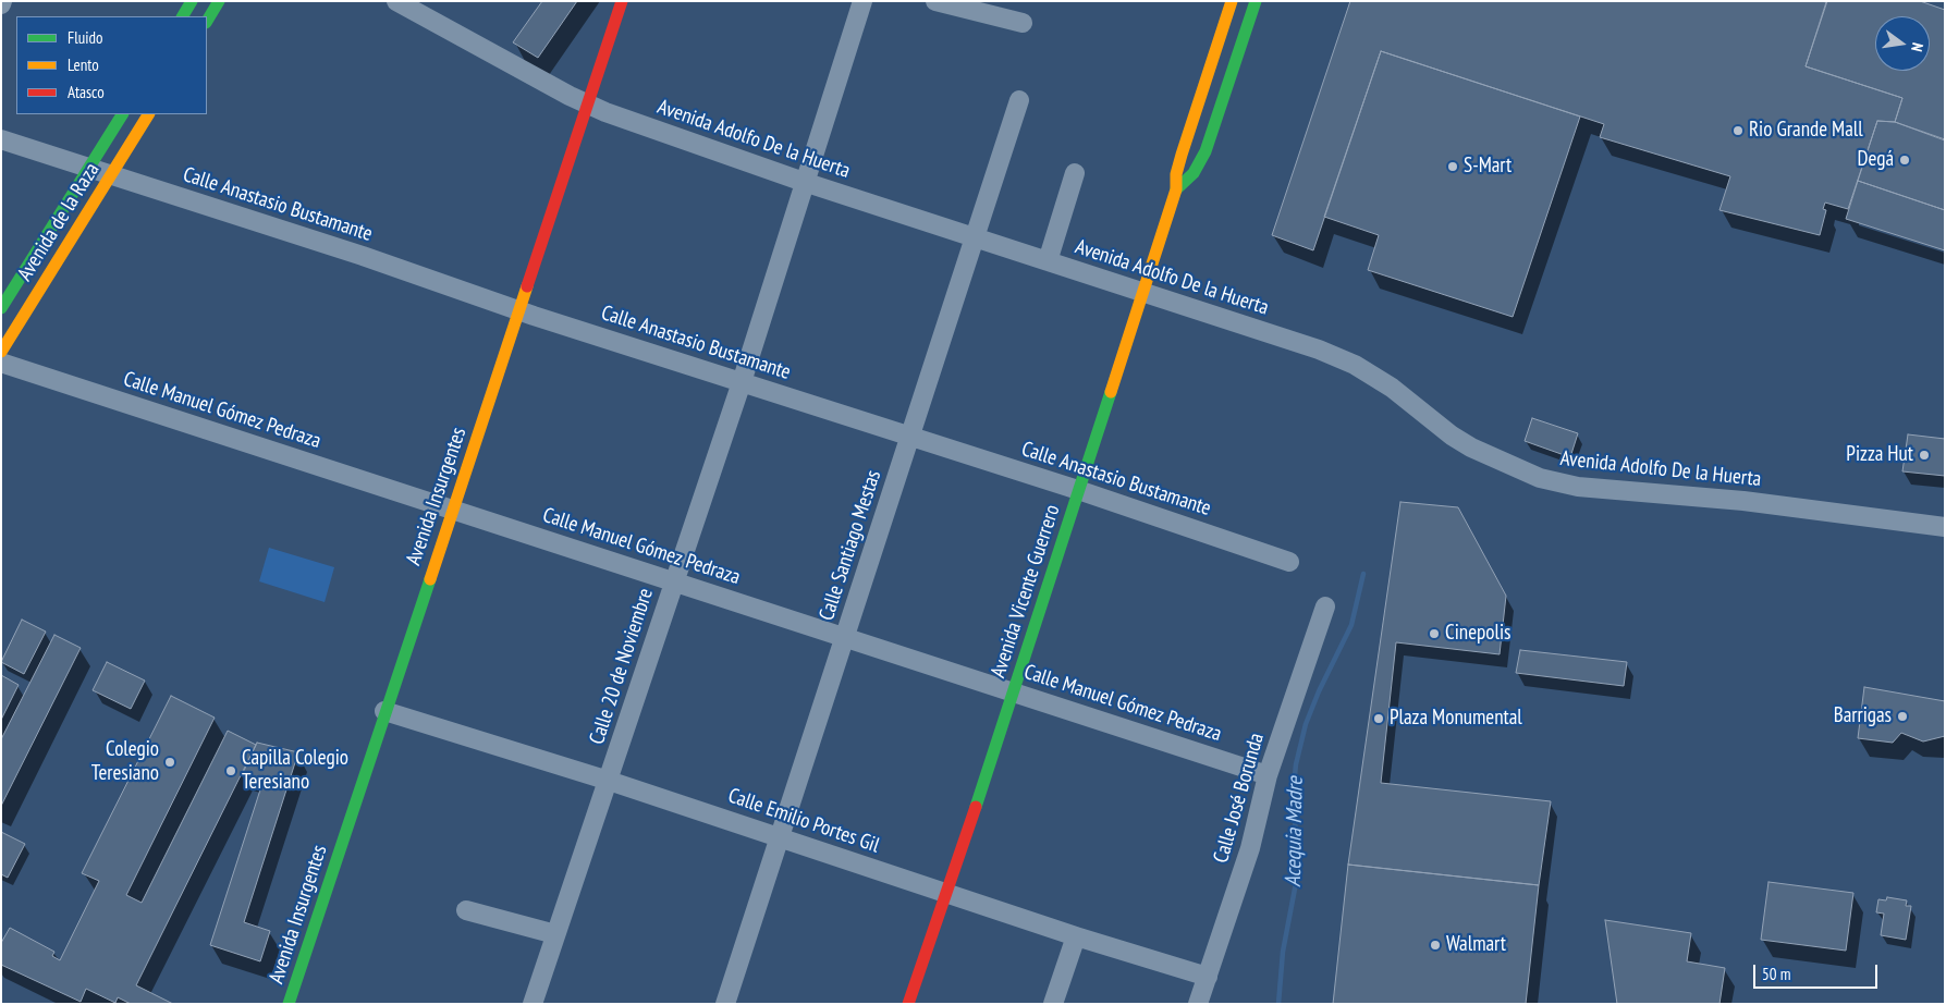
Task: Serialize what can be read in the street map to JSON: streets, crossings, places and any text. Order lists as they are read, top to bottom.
{
  "streets": {
    "street": [
      "Avenida Adolfo De la Huerta",
      "Calle Anastasio Bustamante",
      "Avenida de la Raza",
      "Calle Manuel Gómez Pedraza",
      "Avenida Insurgentes",
      "Calle Santiago Mestas",
      "Avenida Vicente Guerrero",
      "Calle 20 de Noviembre",
      "Calle José Borunda",
      "Calle Emilio Portes Gil"
    ]
  },
  "crossings": [
    ["Avenida Adolfo De la Huerta", "Avenida Insurgentes"],
    ["Avenida Adolfo De la Huerta", "Calle Santiago Mestas"],
    ["Avenida Adolfo De la Huerta", "Avenida Vicente Guerrero"],
    ["Avenida Adolfo De la Huerta", "Calle 20 de Noviembre"],
    ["Calle Anastasio Bustamante", "Avenida de la Raza"],
    ["Calle Anastasio Bustamante", "Avenida Insurgentes"],
    ["Calle Anastasio Bustamante", "Calle Santiago Mestas"],
    ["Calle Anastasio Bustamante", "Avenida Vicente Guerrero"],
    ["Calle Anastasio Bustamante", "Calle 20 de Noviembre"],
    ["Calle Manuel Gómez Pedraza", "Avenida Insurgentes"],
    ["Calle Manuel Gómez Pedraza", "Calle Santiago Mestas"],
    ["Calle Manuel Gómez Pedraza", "Avenida Vicente Guerrero"],
    ["Calle Manuel Gómez Pedraza", "Calle 20 de Noviembre"],
    ["Calle Manuel Gómez Pedraza", "Calle José Borunda"],
    ["Avenida Insurgentes", "Calle Emilio Portes Gil"],
    ["Calle Santiago Mestas", "Calle Emilio Portes Gil"],
    ["Avenida Vicente Guerrero", "Calle Emilio Portes Gil"],
    ["Calle 20 de Noviembre", "Calle Emilio Portes Gil"],
    ["Calle José Borunda", "Calle Emilio Portes Gil"]
  ],
  "water": ["Acequia Madre"],
  "places": [
    "Rio Grande Mall",
    "Degá",
    "S-Mart",
    "Pizza Hut",
    "Cinepolis",
    "Barrigas",
    "Plaza Monumental",
    "Colegio Teresiano",
    "Capilla Colegio Teresiano",
    "Walmart"
  ],
  "legend": ["Fluido", "Lento", "Atasco"],
  "scale_bar": "50 m",
  "north": "right"
}
